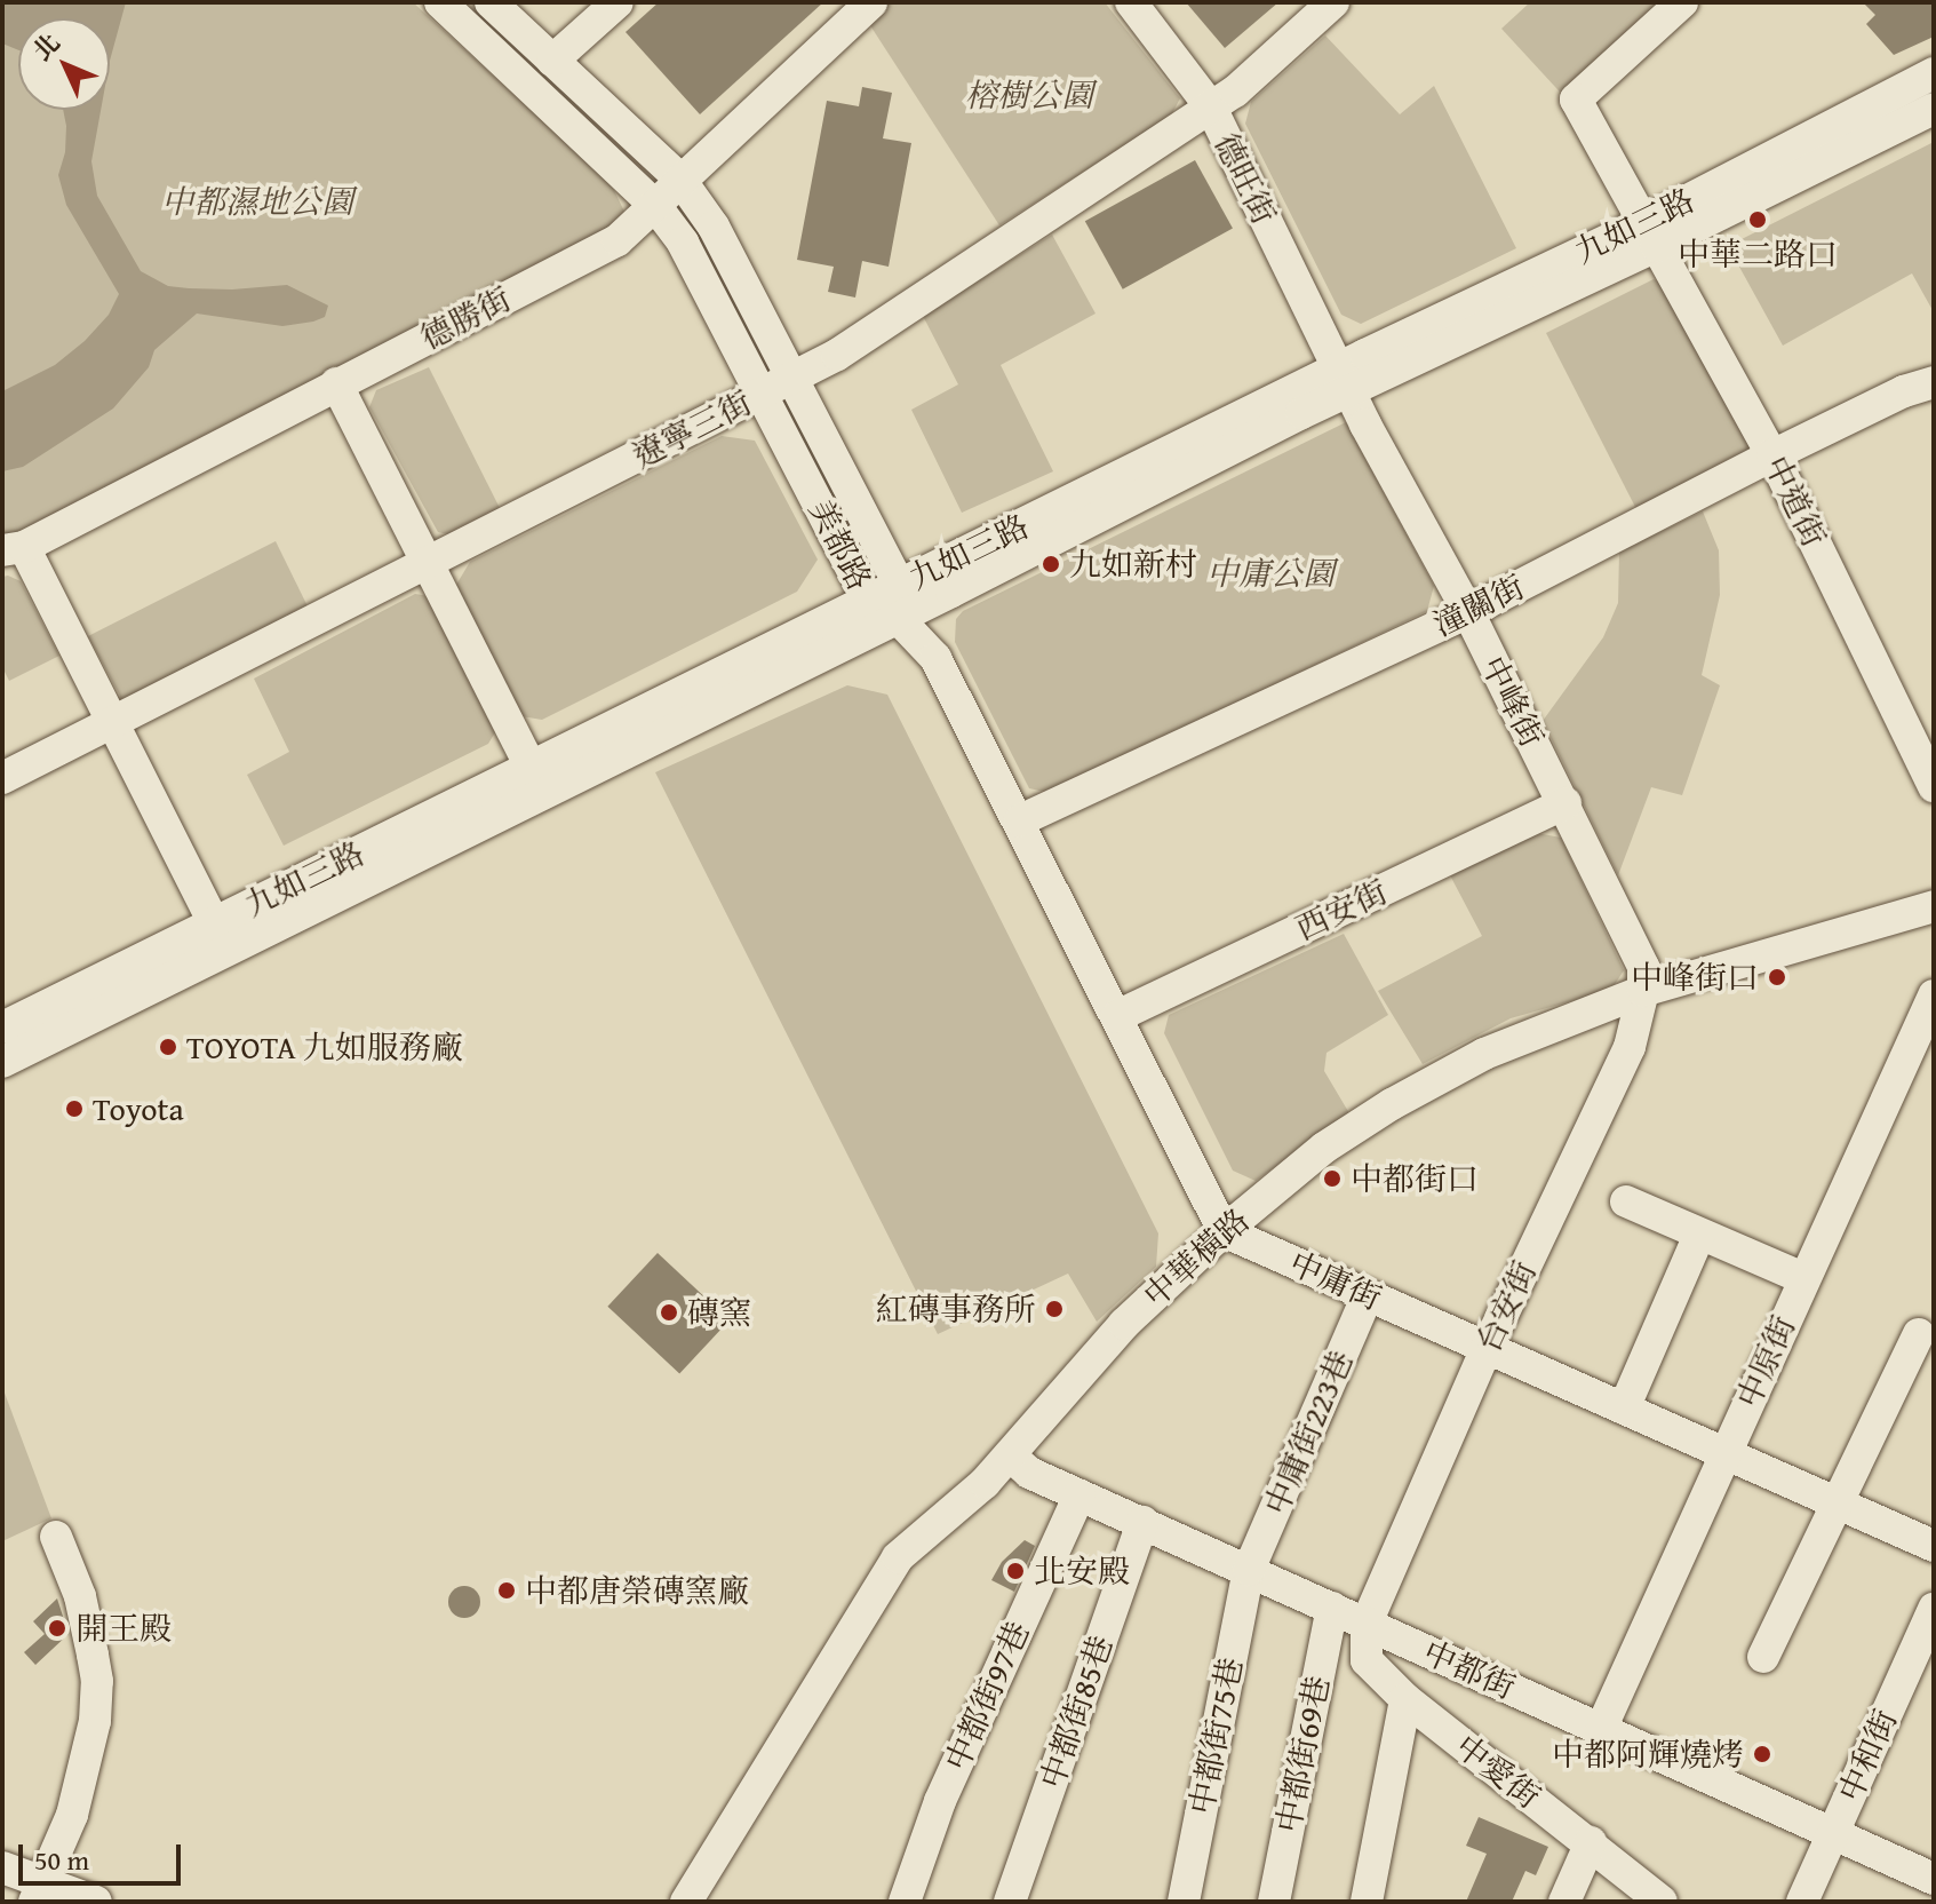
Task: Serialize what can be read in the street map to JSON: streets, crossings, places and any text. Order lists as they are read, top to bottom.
{
  "streets": {
    "street": [
      "德旺街",
      "九如三路",
      "德勝街",
      "遼寧三街",
      "中道街",
      "美都路",
      "潼關街",
      "中峰街",
      "西安街",
      "中華橫路",
      "中庸街",
      "台安街",
      "中原街",
      "中庸街223巷",
      "中都街",
      "中都街97巷",
      "中都街85巷",
      "中都街75巷",
      "中都街69巷",
      "中和街",
      "中愛街"
    ]
  },
  "crossings": [
    ["德旺街", "九如三路"],
    ["德旺街", "遼寧三街"],
    ["德旺街", "中峰街"],
    ["九如三路", "中道街"],
    ["九如三路", "美都路"],
    ["九如三路", "中峰街"],
    ["德勝街", "美都路"],
    ["遼寧三街", "美都路"],
    ["中道街", "潼關街"],
    ["潼關街", "中峰街"],
    ["中峰街", "西安街"],
    ["中峰街", "中華橫路"],
    ["中峰街", "台安街"],
    ["中華橫路", "中庸街"],
    ["中華橫路", "台安街"],
    ["中華橫路", "中都街"],
    ["中庸街", "台安街"],
    ["中庸街", "中原街"],
    ["中庸街", "中庸街223巷"],
    ["台安街", "中都街"],
    ["台安街", "中愛街"],
    ["中原街", "中都街"],
    ["中庸街223巷", "中都街"],
    ["中庸街223巷", "中都街75巷"],
    ["中都街", "中都街97巷"],
    ["中都街", "中都街85巷"],
    ["中都街", "中都街75巷"],
    ["中都街", "中都街69巷"],
    ["中都街", "中和街"],
    ["中都街", "中愛街"]
  ],
  "parks": ["榕樹公園", "中都濕地公園", "中庸公園"],
  "places": [
    "中華二路口",
    "九如新村",
    "中峰街口",
    "TOYOTA 九如服務廠",
    "Toyota",
    "中都街口",
    "紅磚事務所",
    "磚窯",
    "北安殿",
    "中都唐榮磚窯廠",
    "開王殿",
    "中都阿輝燒烤"
  ],
  "scale_bar": "50 m",
  "north": "top left"
}
